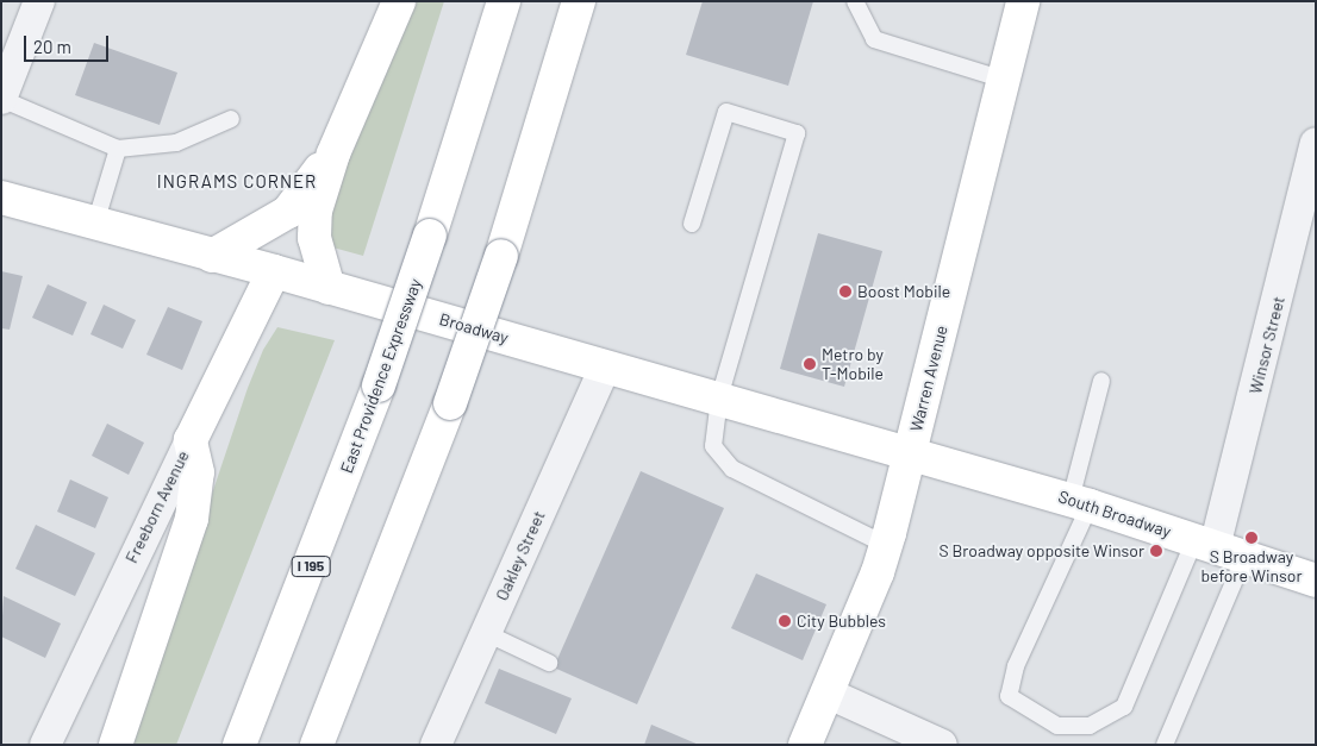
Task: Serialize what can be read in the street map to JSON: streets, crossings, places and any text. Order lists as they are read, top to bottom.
{
  "streets": {
    "main road": [
      "Broadway",
      "East Providence Expressway",
      "Warren Avenue",
      "Freeborn Avenue",
      "South Broadway",
      "I 195"
    ],
    "street": ["Winsor Street", "Oakley Street"]
  },
  "crossings": [
    ["Broadway", "Warren Avenue"],
    ["Broadway", "Freeborn Avenue"],
    ["Broadway", "South Broadway"],
    ["Broadway", "Oakley Street"],
    ["Winsor Street", "South Broadway"],
    ["Warren Avenue", "South Broadway"]
  ],
  "districts": ["INGRAMS CORNER"],
  "places": [
    "Boost Mobile",
    "Metro by T-Mobile",
    "S Broadway before Winsor",
    "S Broadway opposite Winsor",
    "City Bubbles"
  ],
  "scale_bar": "20 m"
}
